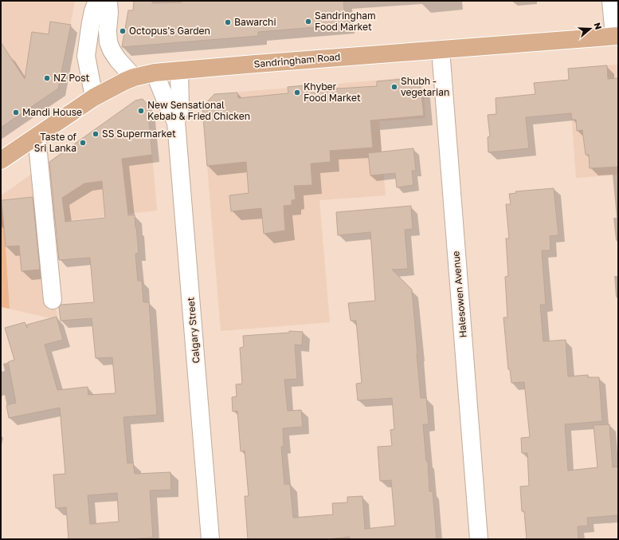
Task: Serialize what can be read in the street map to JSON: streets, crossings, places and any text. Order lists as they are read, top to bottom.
{
  "streets": {
    "main road": ["Sandringham Road"],
    "street": ["Halesowen Avenue", "Calgary Street"]
  },
  "crossings": [
    ["Sandringham Road", "Halesowen Avenue"],
    ["Sandringham Road", "Calgary Street"]
  ],
  "places": [
    "Sandringham Food Market",
    "Bawarchi",
    "Octopus's Garden",
    "NZ Post",
    "Shubh - vegetarian",
    "Khyber Food Market",
    "New Sensational Kebab & Fried Chicken",
    "Mandi House",
    "SS Supermarket",
    "Taste of Sri Lanka"
  ],
  "north": "right"
}
